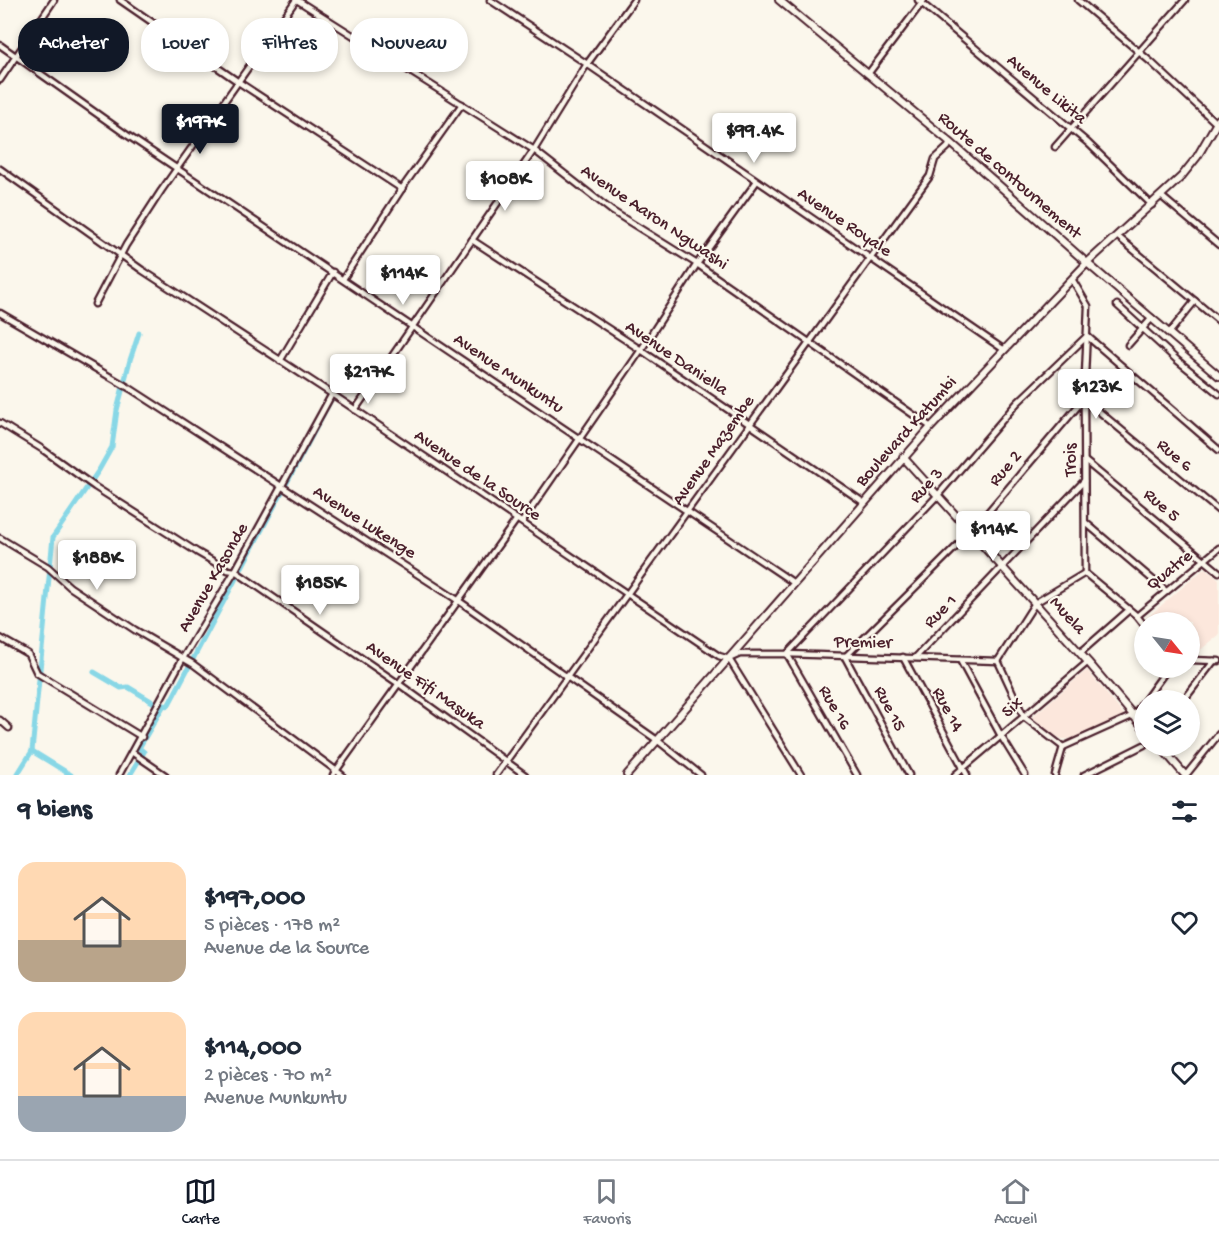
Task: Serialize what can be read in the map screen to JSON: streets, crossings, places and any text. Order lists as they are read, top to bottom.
{
  "streets": {
    "street": [
      "Avenue Likita",
      "Route de contournement",
      "Avenue Aaron Ngwashi",
      "Avenue Royale",
      "Avenue Daniella",
      "Avenue Munkuntu",
      "Boulevard Katumbi",
      "Avenue Mazembe",
      "Rue 6",
      "Trois",
      "Rue 2",
      "Avenue de la Source",
      "Rue 3",
      "Rue 5",
      "Avenue Lukenge",
      "Quatre",
      "Avenue Kasonde",
      "Rue 1",
      "Muela",
      "Premier",
      "Avenue Fifi Masuka",
      "Rue 16",
      "Six",
      "Rue 15",
      "Rue 14"
    ]
  },
  "crossings": [
    ["Avenue Likita", "Boulevard Katumbi"],
    ["Route de contournement", "Boulevard Katumbi"],
    ["Route de contournement", "Avenue Mazembe"],
    ["Avenue Aaron Ngwashi", "Boulevard Katumbi"],
    ["Avenue Aaron Ngwashi", "Avenue Mazembe"],
    ["Avenue Royale", "Boulevard Katumbi"],
    ["Avenue Royale", "Avenue Mazembe"],
    ["Avenue Daniella", "Boulevard Katumbi"],
    ["Avenue Daniella", "Avenue Mazembe"],
    ["Avenue Munkuntu", "Boulevard Katumbi"],
    ["Avenue Munkuntu", "Avenue Mazembe"],
    ["Boulevard Katumbi", "Trois"],
    ["Boulevard Katumbi", "Avenue de la Source"],
    ["Boulevard Katumbi", "Avenue Lukenge"],
    ["Boulevard Katumbi", "Muela"],
    ["Boulevard Katumbi", "Premier"],
    ["Avenue Mazembe", "Avenue de la Source"],
    ["Avenue Mazembe", "Avenue Lukenge"],
    ["Avenue Mazembe", "Avenue Fifi Masuka"],
    ["Rue 6", "Trois"],
    ["Rue 6", "Rue 2"],
    ["Trois", "Rue 2"],
    ["Trois", "Rue 3"],
    ["Trois", "Rue 5"],
    ["Trois", "Rue 1"],
    ["Rue 2", "Muela"],
    ["Rue 2", "Premier"],
    ["Rue 2", "Rue 15"],
    ["Avenue de la Source", "Avenue Kasonde"],
    ["Avenue de la Source", "Premier"],
    ["Rue 3", "Muela"],
    ["Rue 3", "Premier"],
    ["Rue 3", "Rue 16"],
    ["Rue 5", "Quatre"],
    ["Avenue Lukenge", "Avenue Kasonde"],
    ["Avenue Kasonde", "Avenue Fifi Masuka"],
    ["Rue 1", "Muela"],
    ["Rue 1", "Premier"],
    ["Muela", "Six"],
    ["Premier", "Rue 16"],
    ["Premier", "Rue 15"],
    ["Premier", "Rue 14"],
    ["Six", "Rue 14"]
  ],
  "north": "bottom right",
  "page": {
    "chip": [
      "Acheter",
      "Louer",
      "Filtres",
      "Nouveau"
    ],
    "price": [
      "$197K",
      "$99.4K",
      "$108K",
      "$114K",
      "$217K",
      "$123K",
      "$114K",
      "$188K",
      "$185K"
    ],
    "heading": "9 biens",
    "list": [
      {
        "name": "$197,000",
        "note": "5 pièces · 178 m² · Avenue de la Source"
      },
      {
        "name": "$114,000",
        "note": "2 pièces · 70 m² · Avenue Munkuntu"
      }
    ],
    "tabs": ["Carte", "Favoris", "Accueil"]
  }
}
